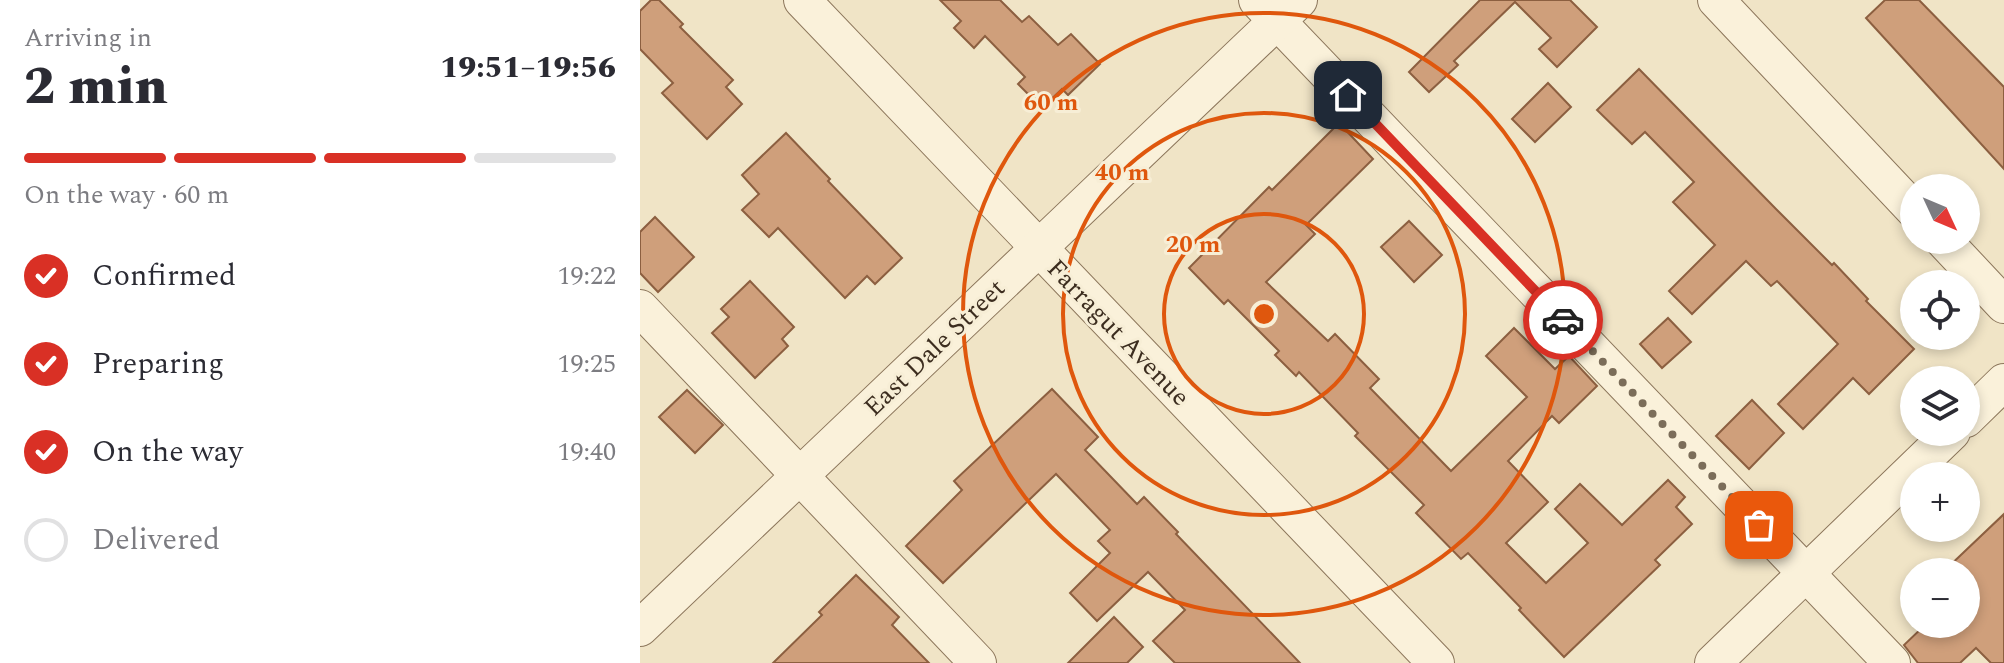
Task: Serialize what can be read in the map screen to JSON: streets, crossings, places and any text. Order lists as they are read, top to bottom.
{
  "streets": {
    "street": ["Farragut Avenue", "East Dale Street"]
  },
  "crossings": [
    ["Farragut Avenue", "East Dale Street"]
  ],
  "north": "bottom right",
  "page": {
    "heading": ["2 min", "Arriving in", "19:51–19:56"],
    "bar": "On the way · 60 m",
    "map_buttons": ["+", "−"],
    "list": [
      ["Confirmed", "19:22"],
      ["Preparing", "19:25"],
      ["On the way", "19:40"],
      "Delivered"
    ]
  },
  "rings": ["60 m", "40 m", "20 m"]
}
